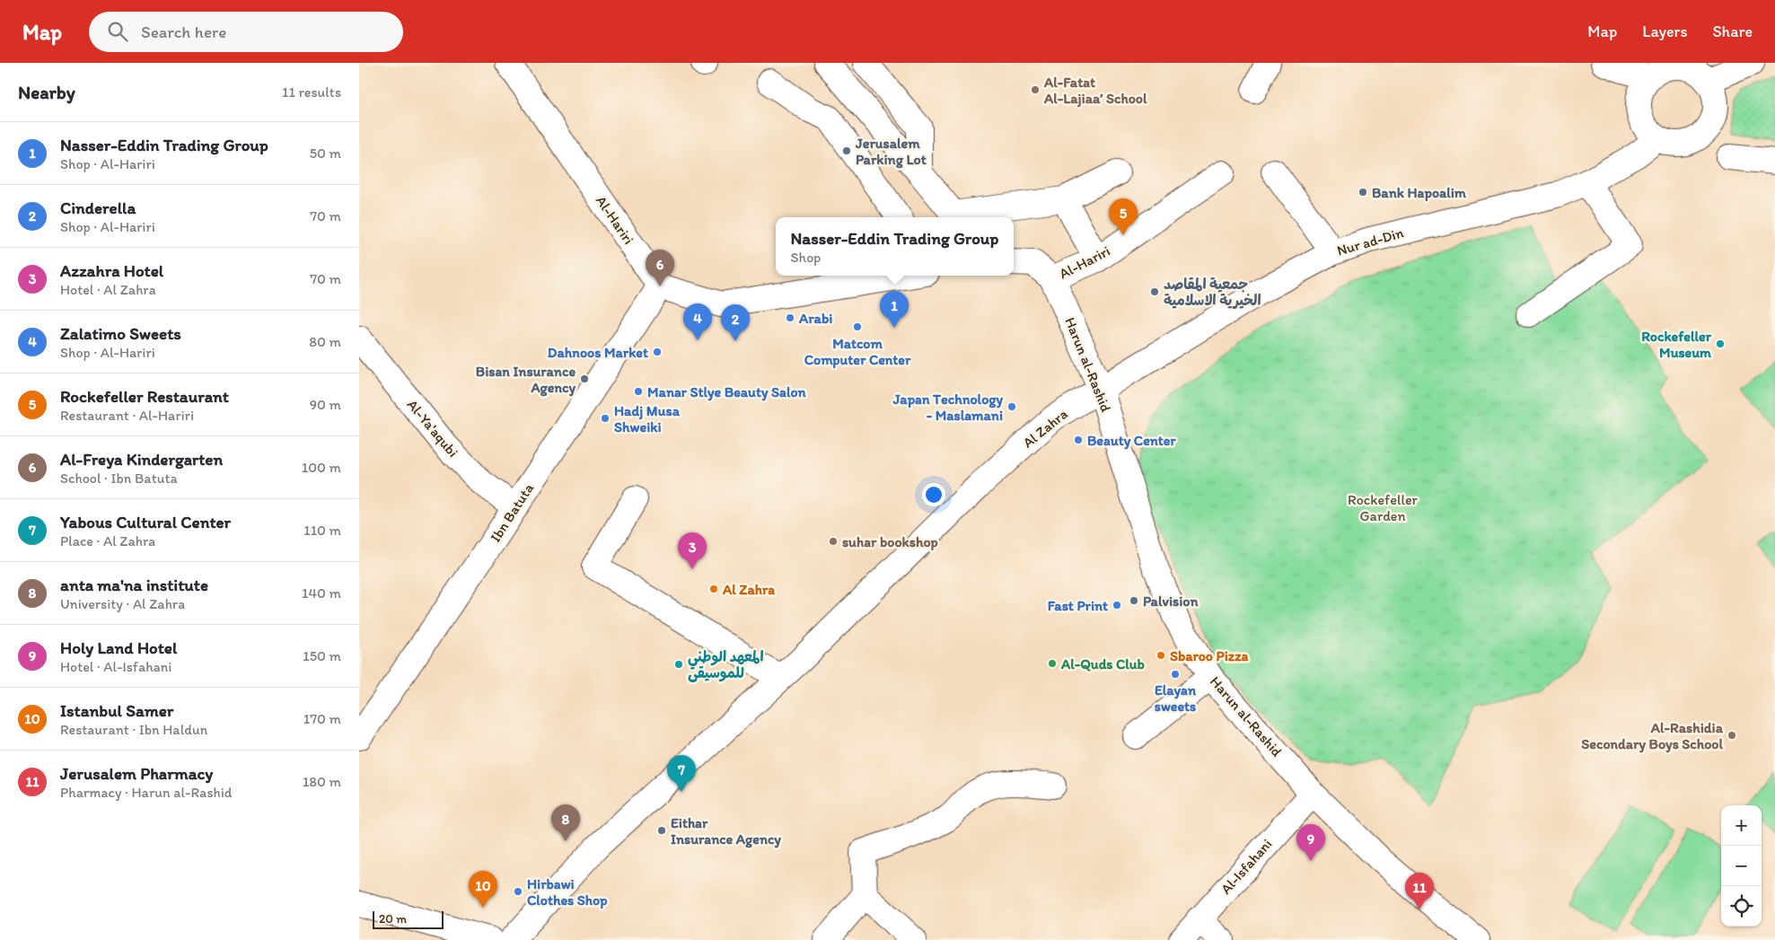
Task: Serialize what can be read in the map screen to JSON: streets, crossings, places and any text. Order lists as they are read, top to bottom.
{
  "streets": {
    "street": [
      "Al-Hariri",
      "Nur ad-Din",
      "Harun al-Rashid",
      "Al-Ya'aqubi",
      "Al Zahra",
      "Ibn Batuta",
      "Al-Isfahani"
    ]
  },
  "crossings": [
    ["Al-Hariri", "Harun al-Rashid"],
    ["Al-Hariri", "Ibn Batuta"],
    ["Nur ad-Din", "Harun al-Rashid"],
    ["Nur ad-Din", "Al Zahra"],
    ["Harun al-Rashid", "Al Zahra"],
    ["Harun al-Rashid", "Al-Isfahani"],
    ["Al-Ya'aqubi", "Ibn Batuta"]
  ],
  "parks": ["Rockefeller Garden"],
  "places": [
    "Al-Fatat Al-Lajiaa’ School",
    "Jerusalem Parking Lot",
    "Bank Hapoalim",
    "جمعية المقاصد الخيرية الاسلامية",
    "Arabi",
    "Matcom Computer Center",
    "Rockefeller Museum",
    "Dahnoos Market",
    "Bisan Insurance Agency",
    "Manar Stlye Beauty Salon",
    "Japan Technology - Maslamani",
    "Hadj Musa Shweiki",
    "Beauty Center",
    "suhar bookshop",
    "Al Zahra",
    "Palvision",
    "Fast Print",
    "Sbaroo Pizza",
    "Al-Quds Club",
    "المعهد الوطني للموسيقى",
    "Elayan sweets",
    "Al-Rashidia Secondary Boys School",
    "Eithar Insurance Agency",
    "Hirbawi Clothes Shop"
  ],
  "scale_bar": "20 m",
  "page": {
    "header": "Map",
    "search": "Search here",
    "nav": ["Map", "Layers", "Share"],
    "heading": ["Nearby", "11 results"],
    "list": [
      {
        "mark": "1",
        "name": "Nasser-Eddin Trading Group",
        "note": "Shop · Al-Hariri",
        "value": "50 m"
      },
      {
        "mark": "2",
        "name": "Cinderella",
        "note": "Shop · Al-Hariri",
        "value": "70 m"
      },
      {
        "mark": "3",
        "name": "Azzahra Hotel",
        "note": "Hotel · Al Zahra",
        "value": "70 m"
      },
      {
        "mark": "4",
        "name": "Zalatimo Sweets",
        "note": "Shop · Al-Hariri",
        "value": "80 m"
      },
      {
        "mark": "5",
        "name": "Rockefeller Restaurant",
        "note": "Restaurant · Al-Hariri",
        "value": "90 m"
      },
      {
        "mark": "6",
        "name": "Al-Freya Kindergarten",
        "note": "School · Ibn Batuta",
        "value": "100 m"
      },
      {
        "mark": "7",
        "name": "Yabous Cultural Center",
        "note": "Place · Al Zahra",
        "value": "110 m"
      },
      {
        "mark": "8",
        "name": "anta ma'na institute",
        "note": "University · Al Zahra",
        "value": "140 m"
      },
      {
        "mark": "9",
        "name": "Holy Land Hotel",
        "note": "Hotel · Al-Isfahani",
        "value": "150 m"
      },
      {
        "mark": "10",
        "name": "Istanbul Samer",
        "note": "Restaurant · Ibn Haldun",
        "value": "170 m"
      },
      {
        "mark": "11",
        "name": "Jerusalem Pharmacy",
        "note": "Pharmacy · Harun al-Rashid",
        "value": "180 m"
      }
    ],
    "pins": [
      "5",
      "6",
      "1",
      "4",
      "2",
      "3",
      "7",
      "8",
      "9",
      "10",
      "11"
    ],
    "popup": ["Nasser-Eddin Trading Group", "Shop"],
    "map_buttons": ["+", "−"],
    "scale": "20 m"
  }
}
